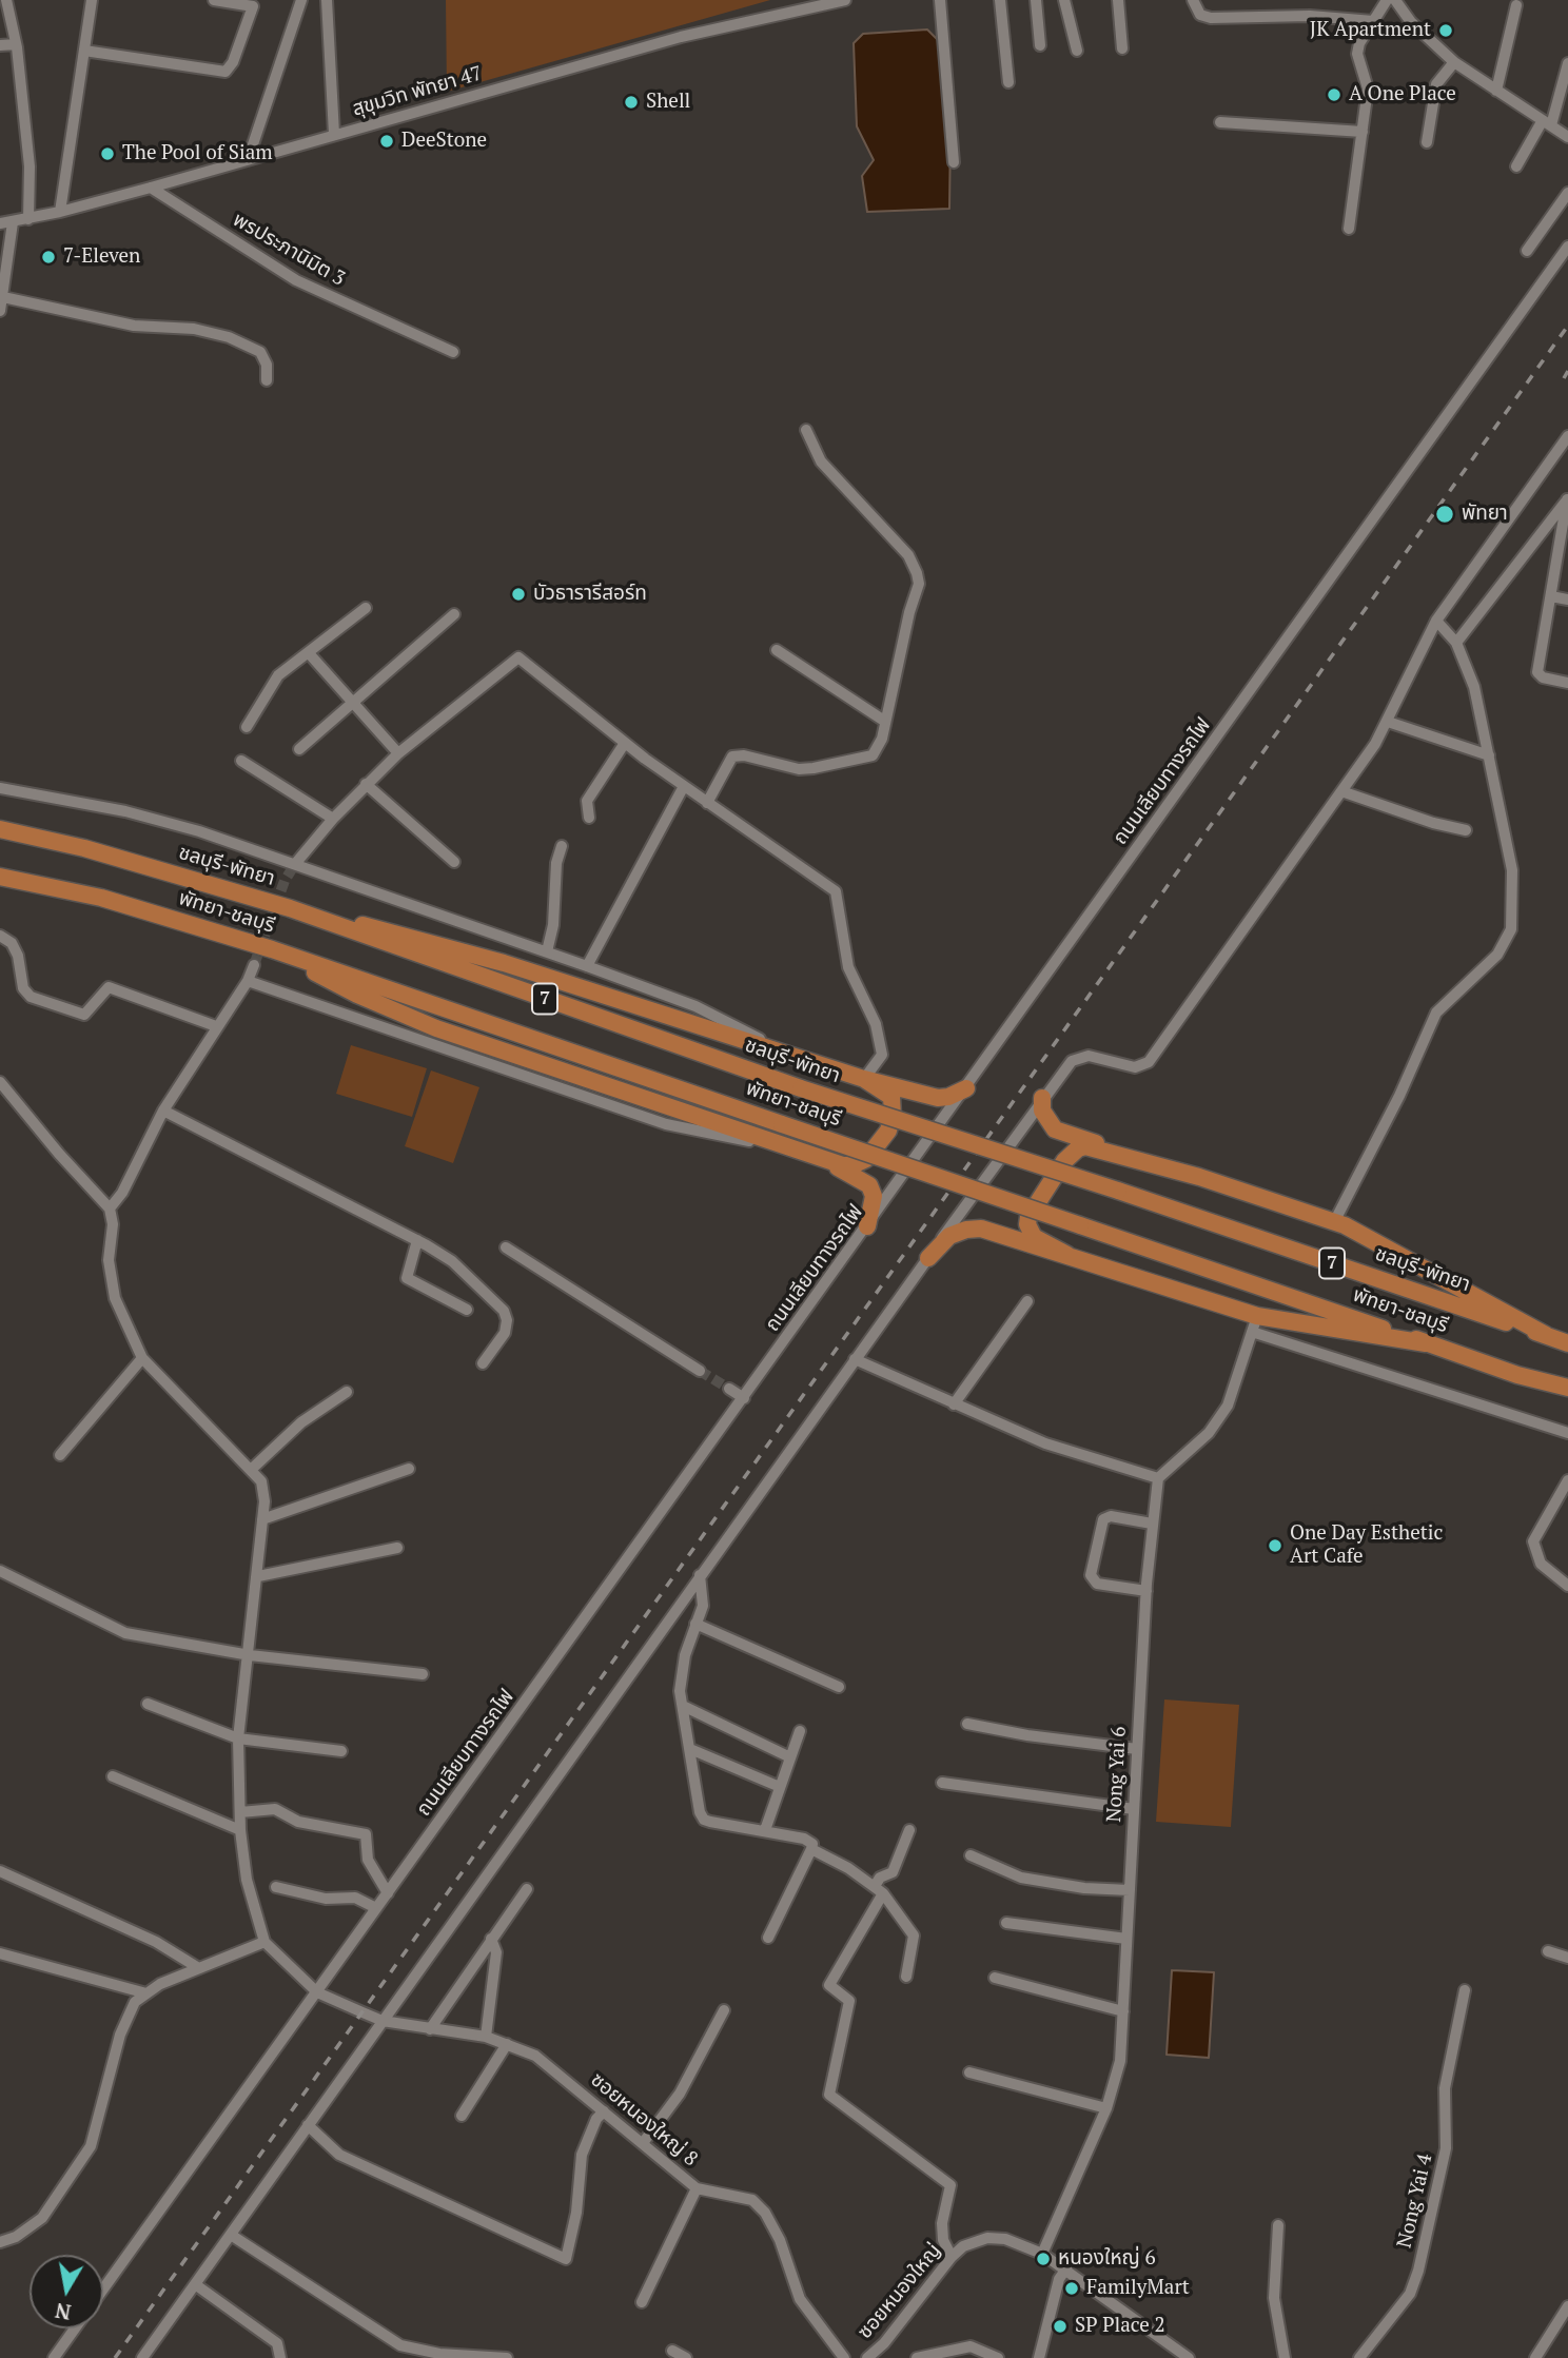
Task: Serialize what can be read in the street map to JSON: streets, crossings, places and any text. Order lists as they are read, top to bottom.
{
  "streets": {
    "highway": ["ชลบุรี-พัทยา", "พัทยา-ชลบุรี", "7"],
    "street": [
      "สุขุมวิท พัทยา 47",
      "พรประภานิมิต 3",
      "ถนนเลียบทางรถไฟ",
      "Nong Yai 6",
      "ซอยหนองใหญ่ 8",
      "Nong Yai 4",
      "ซอยหนองใหญ่"
    ]
  },
  "crossings": [
    ["สุขุมวิท พัทยา 47", "พรประภานิมิต 3"],
    ["ถนนเลียบทางรถไฟ", "ซอยหนองใหญ่ 8"],
    ["Nong Yai 6", "ซอยหนองใหญ่"]
  ],
  "places": [
    "JK Apartment",
    "A One Place",
    "Shell",
    "DeeStone",
    "The Pool of Siam",
    "7-Eleven",
    "พัทยา",
    "บัวธารารีสอร์ท",
    "One Day Esthetic Art Cafe",
    "หนองใหญ่ 6",
    "FamilyMart",
    "SP Place 2"
  ],
  "north": "bottom"
}
